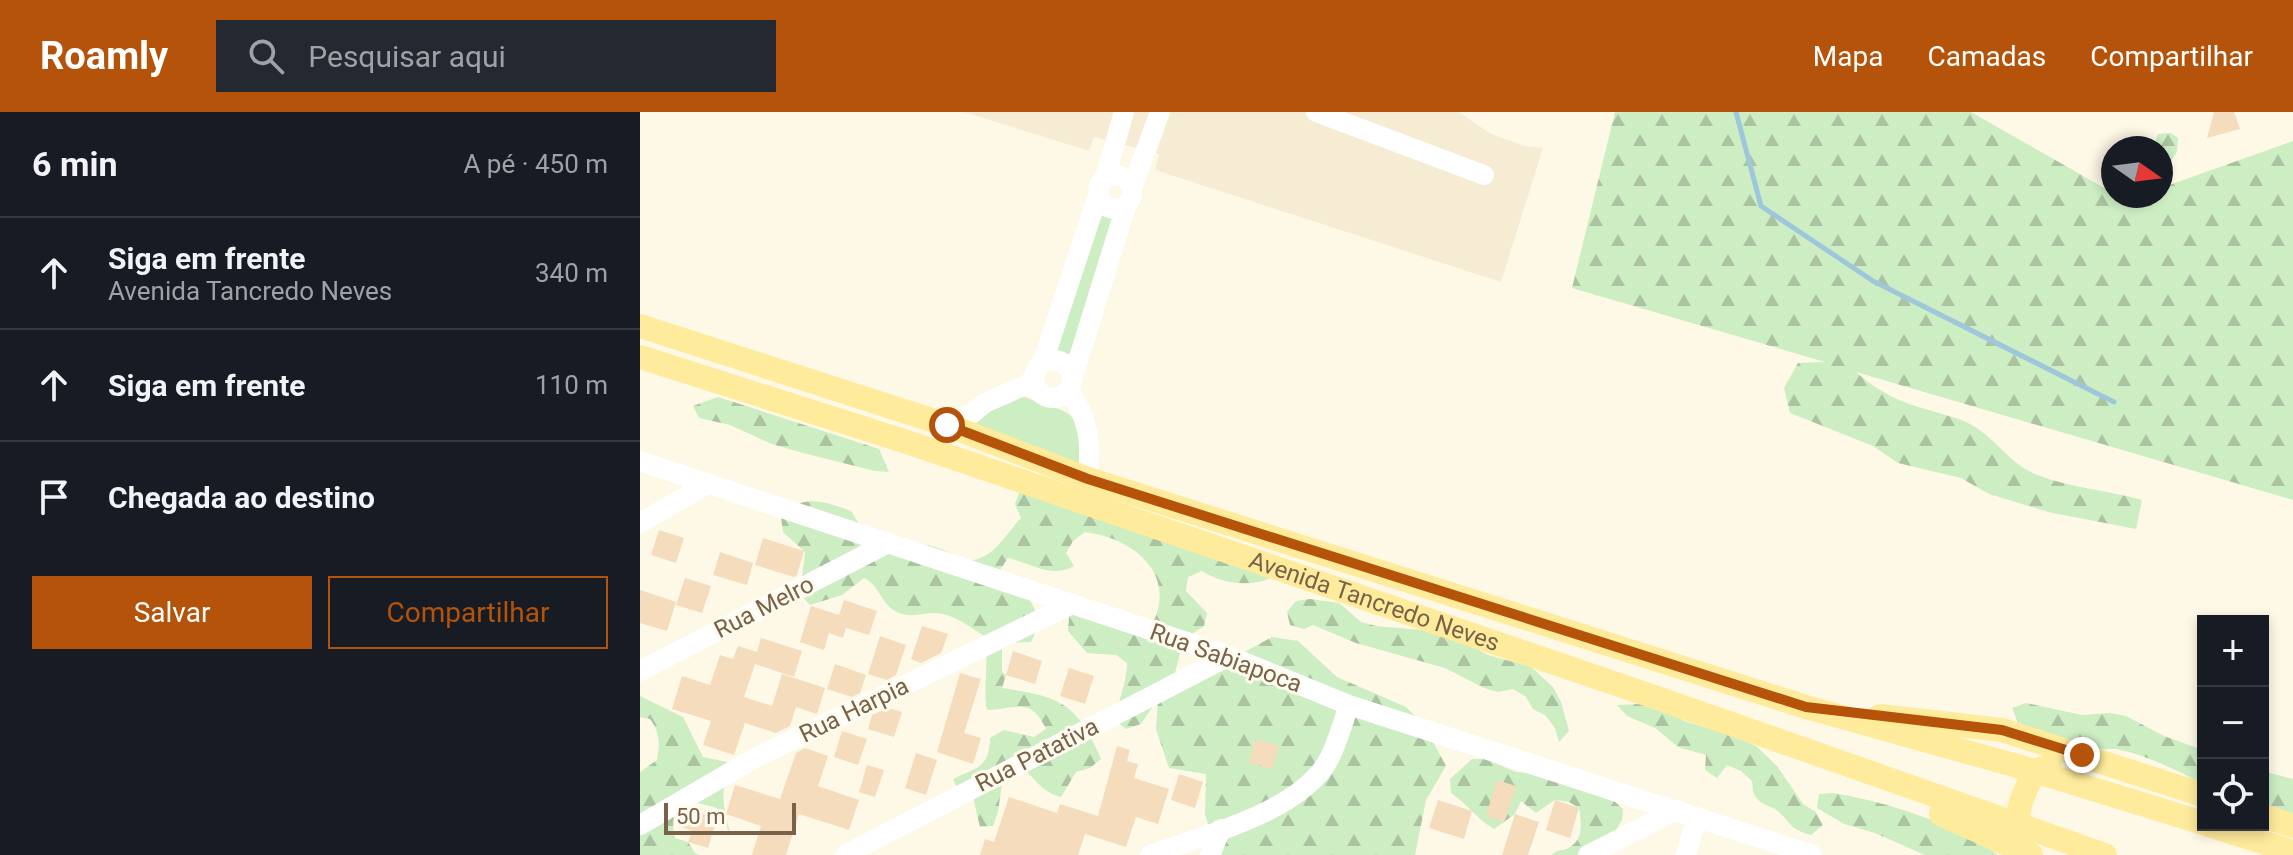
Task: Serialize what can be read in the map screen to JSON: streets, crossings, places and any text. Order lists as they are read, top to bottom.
{
  "streets": {
    "main road": ["Avenida Tancredo Neves"],
    "street": [
      "Rua Melro",
      "Rua Sabiapoca",
      "Rua Harpia",
      "Rua Patativa"
    ]
  },
  "crossings": [
    ["Rua Melro", "Rua Sabiapoca"],
    ["Rua Sabiapoca", "Rua Harpia"],
    ["Rua Sabiapoca", "Rua Patativa"]
  ],
  "scale_bar": "50 m",
  "north": "right",
  "page": {
    "header": "Roamly",
    "search": "Pesquisar aqui",
    "nav": ["Mapa", "Camadas", "Compartilhar"],
    "heading": ["6 min", "A pé · 450 m"],
    "list": [
      ["Siga em frente", "Avenida Tancredo Neves", "340 m"],
      ["Siga em frente", "110 m"],
      "Chegada ao destino"
    ],
    "buttons": ["Salvar", "Compartilhar"],
    "map_buttons": ["+", "−"],
    "scale": "50 m"
  }
}
